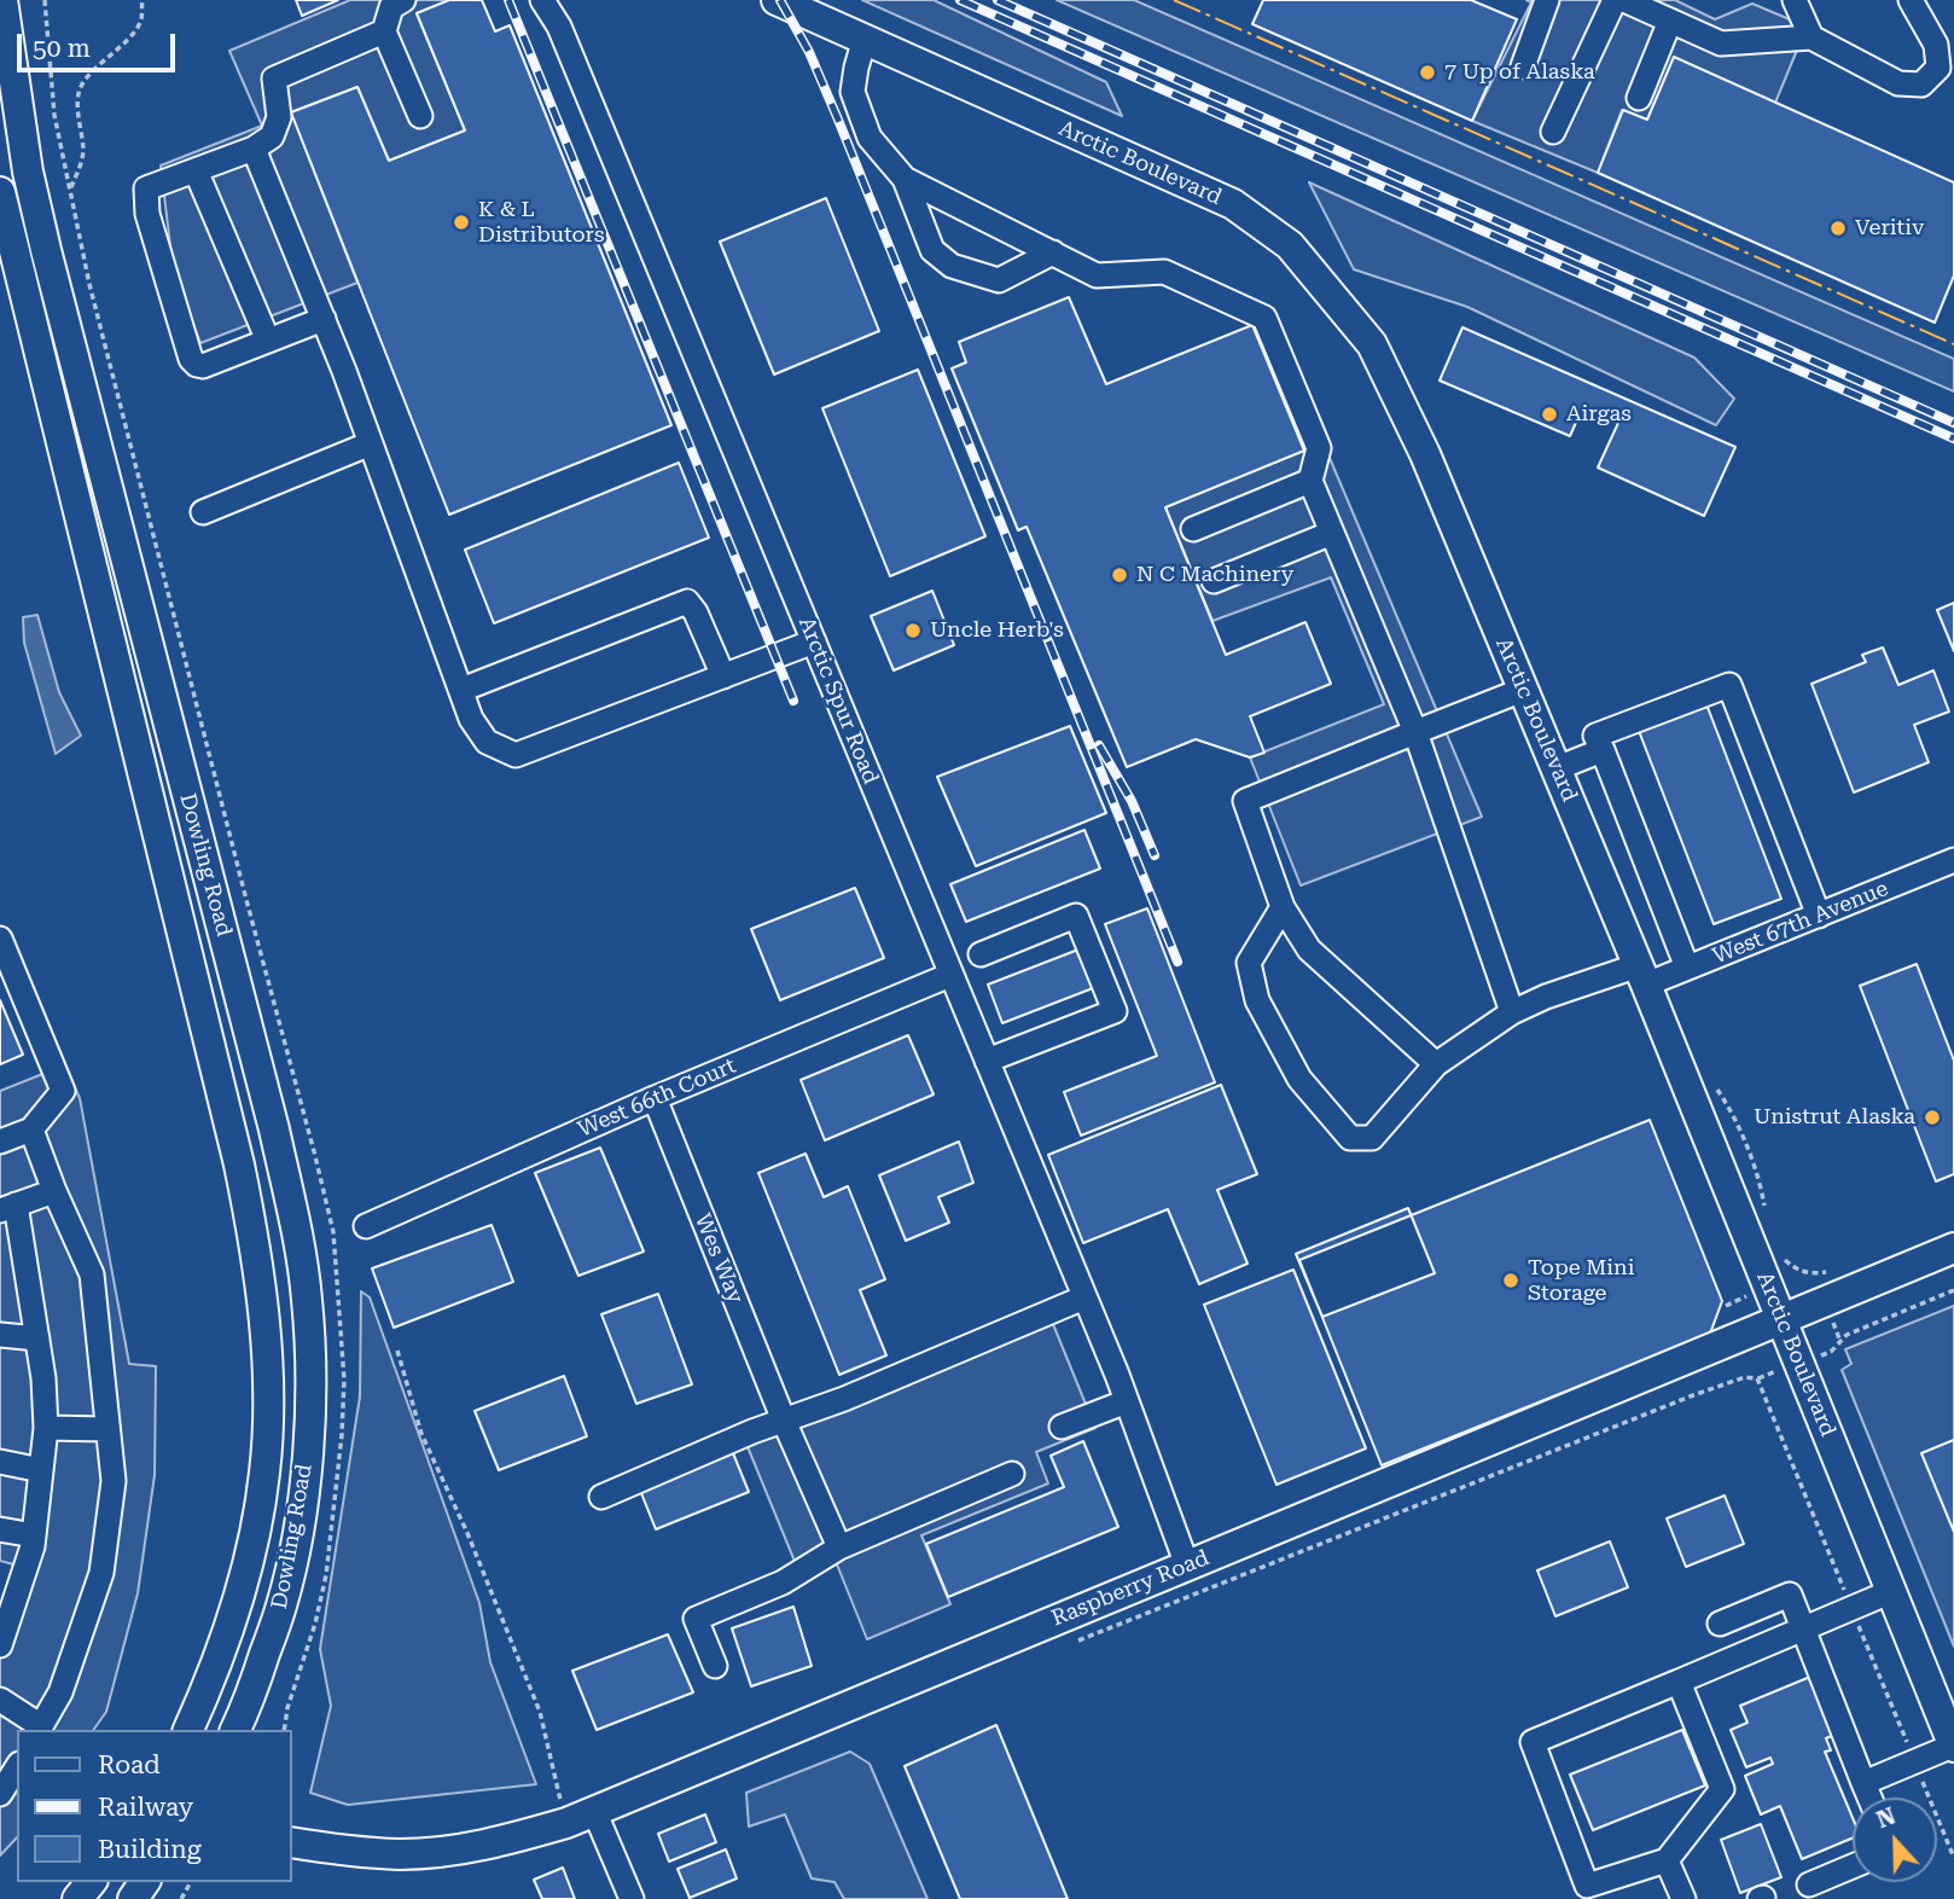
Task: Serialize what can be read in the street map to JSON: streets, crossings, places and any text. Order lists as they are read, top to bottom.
{
  "streets": {
    "main road": ["Arctic Boulevard", "Dowling Road", "Raspberry Road"],
    "street": [
      "Arctic Spur Road",
      "West 67th Avenue",
      "West 66th Court",
      "Wes Way"
    ]
  },
  "crossings": [
    ["Arctic Boulevard", "West 67th Avenue"],
    ["Arctic Boulevard", "Raspberry Road"],
    ["Arctic Spur Road", "West 66th Court"],
    ["Arctic Spur Road", "Raspberry Road"],
    ["West 66th Court", "Wes Way"]
  ],
  "places": [
    "7 Up of Alaska",
    "K & L Distributors",
    "Veritiv",
    "Airgas",
    "N C Machinery",
    "Uncle Herb's",
    "Unistrut Alaska",
    "Tope Mini Storage"
  ],
  "legend": ["Road", "Railway", "Building"],
  "scale_bar": "50 m",
  "north": "top"
}
